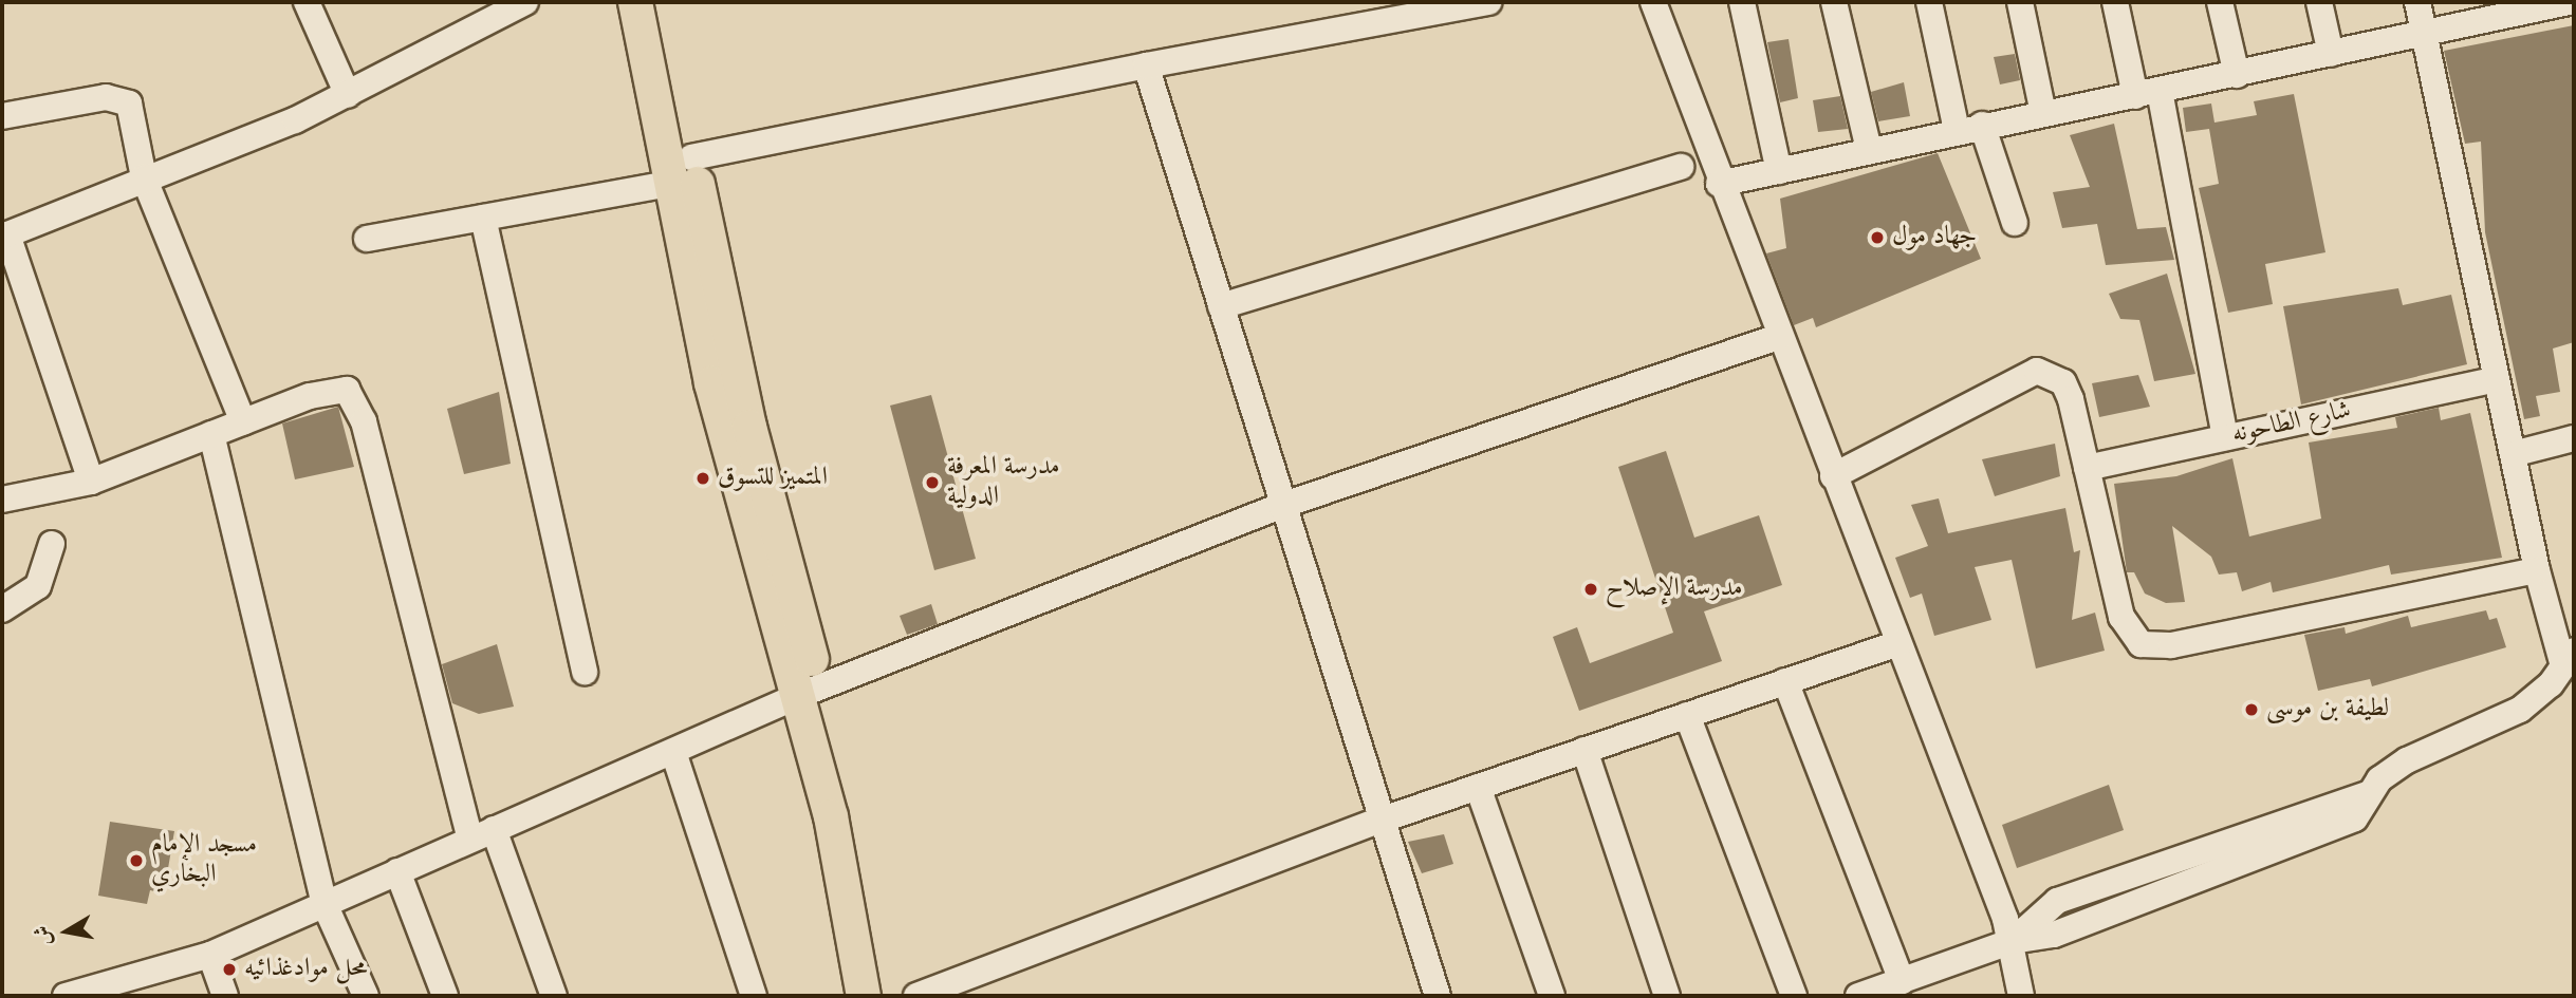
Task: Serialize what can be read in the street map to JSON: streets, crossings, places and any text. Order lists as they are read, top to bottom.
{
  "streets": {
    "street": ["شارع الطاحونه"]
  },
  "places": [
    "جهاد مول",
    "المتميز للتسوق",
    "مدرسة المعرفة الدولية",
    "مدرسة الإصلاح",
    "لطيفة بن موسى",
    "مسجد الإمام البخاري",
    "محل موادغذائيه"
  ],
  "north": "left"
}
